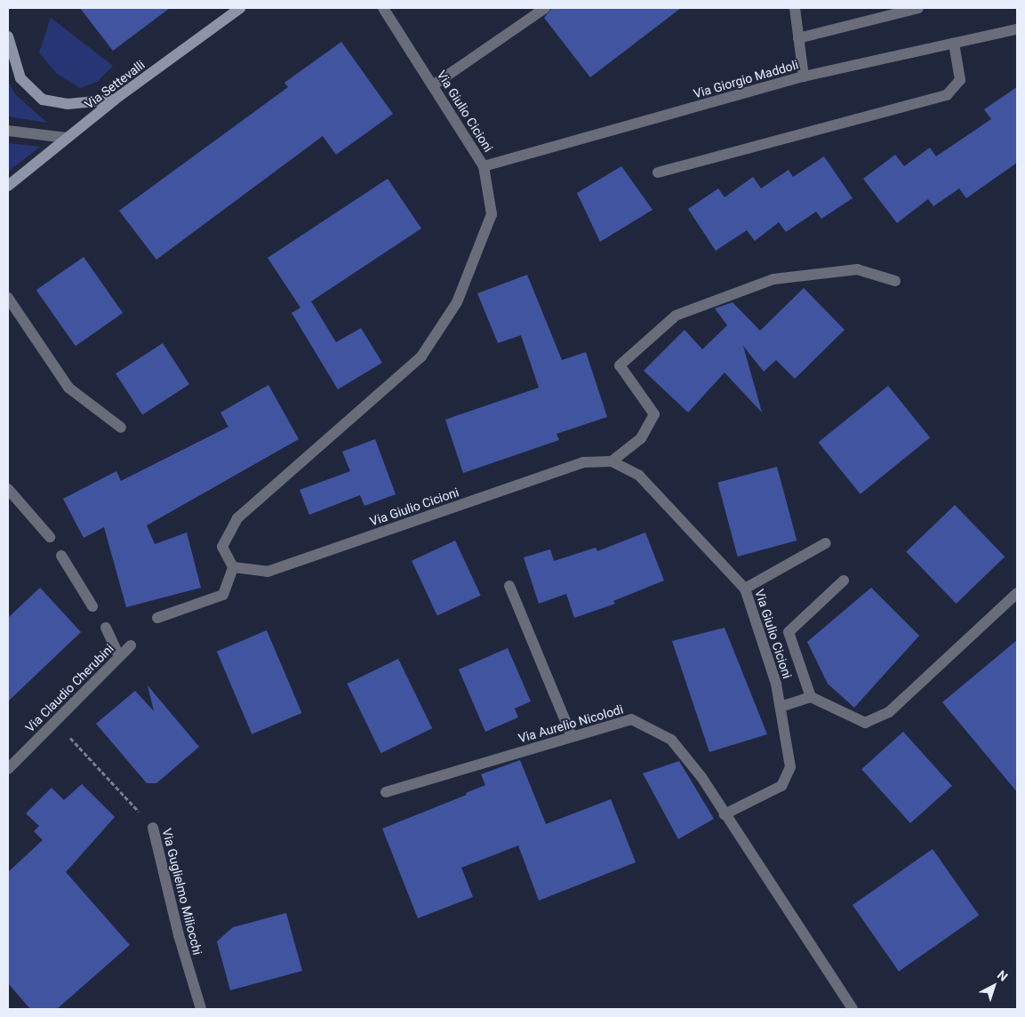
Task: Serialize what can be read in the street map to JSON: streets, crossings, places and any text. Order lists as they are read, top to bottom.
{
  "streets": {
    "main road": ["Via Settevalli"],
    "street": [
      "Via Giorgio Maddoli",
      "Via Giulio Cicioni",
      "Via Claudio Cherubini",
      "Via Aurelio Nicolodi",
      "Via Guglielmo Miliocchi"
    ]
  },
  "crossings": [
    ["Via Giorgio Maddoli", "Via Giulio Cicioni"],
    ["Via Giulio Cicioni", "Via Aurelio Nicolodi"]
  ],
  "north": "top right"
}
